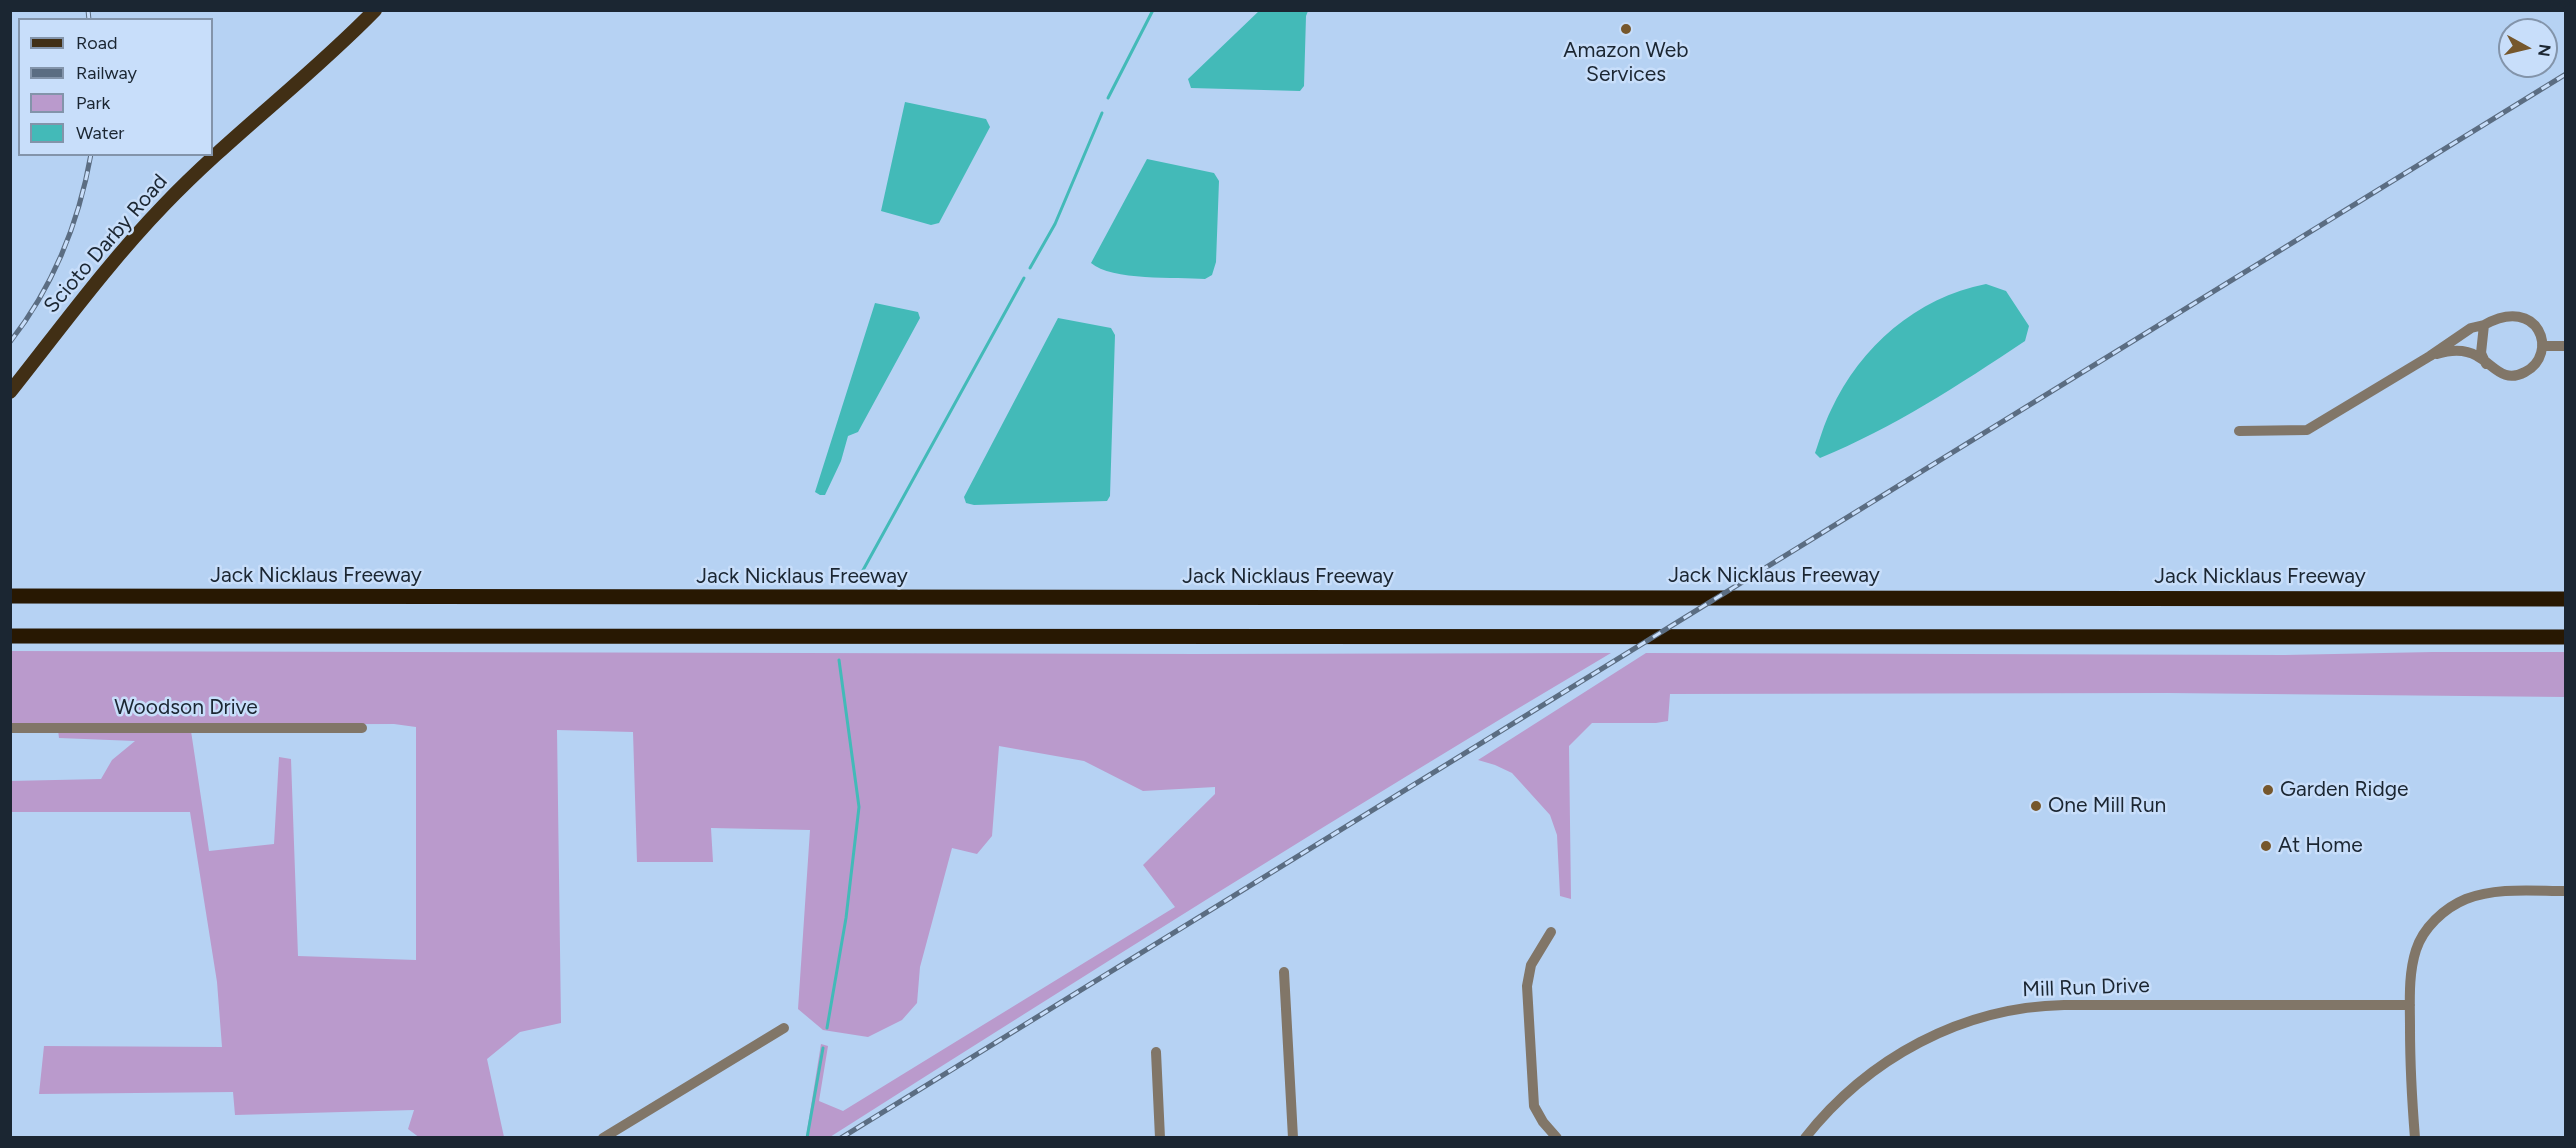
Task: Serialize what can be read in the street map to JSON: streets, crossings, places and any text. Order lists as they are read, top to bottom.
{
  "streets": {
    "highway": ["Jack Nicklaus Freeway"],
    "main road": ["Scioto Darby Road"],
    "street": ["Woodson Drive", "Mill Run Drive"]
  },
  "places": [
    "Amazon Web Services",
    "Garden Ridge",
    "One Mill Run",
    "At Home"
  ],
  "legend": [
    "Road",
    "Railway",
    "Park",
    "Water"
  ],
  "north": "right"
}
